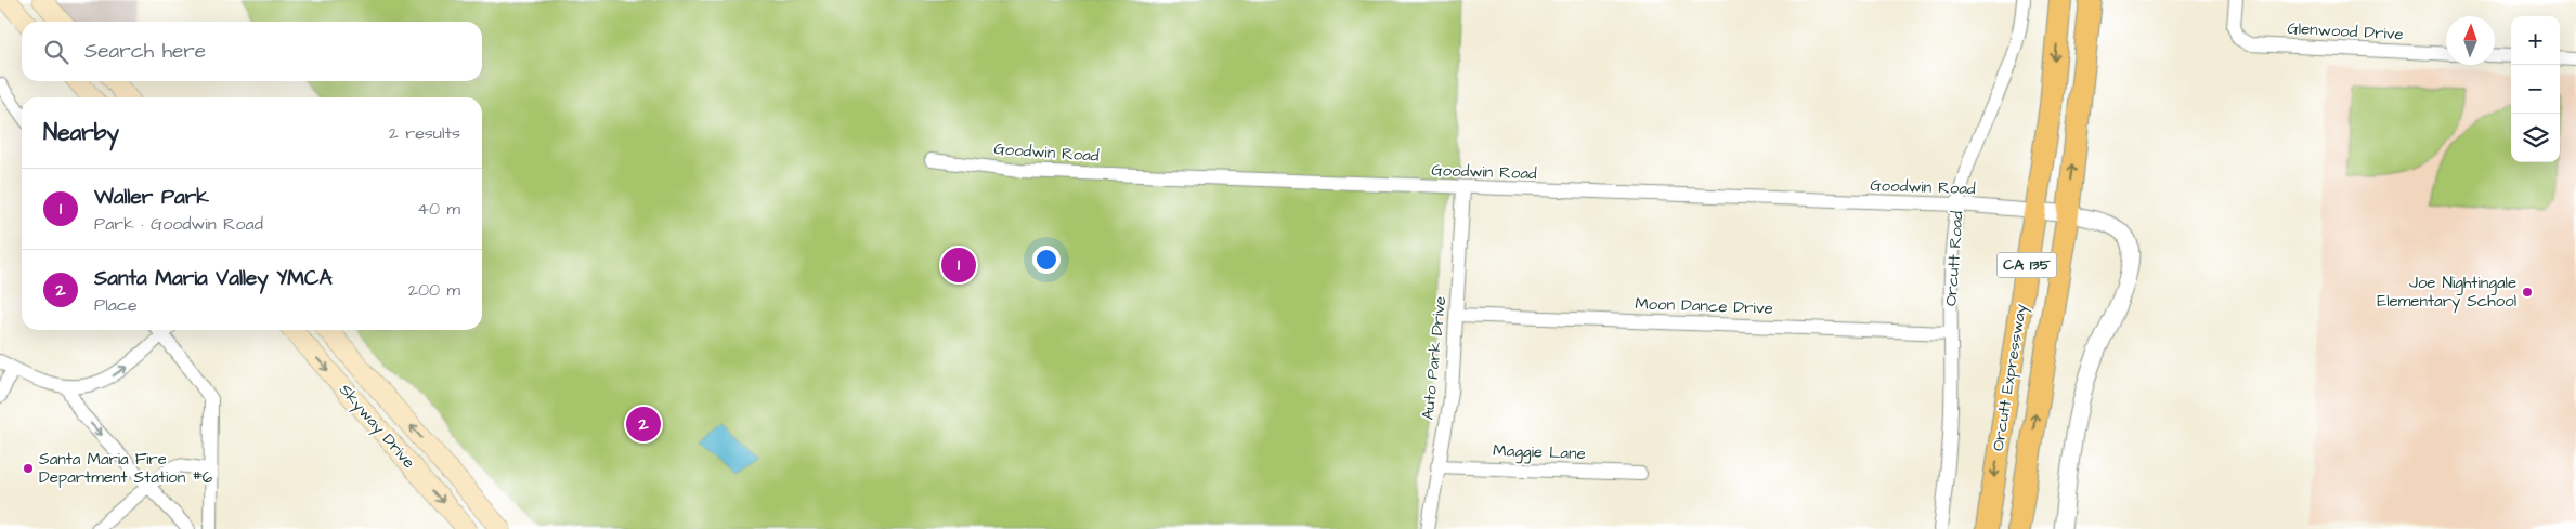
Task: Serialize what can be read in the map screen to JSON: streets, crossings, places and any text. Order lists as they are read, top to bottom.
{
  "streets": {
    "highway": ["CA 135", "Orcutt Expressway"],
    "main road": ["Skyway Drive"],
    "street": [
      "Glenwood Drive",
      "Goodwin Road",
      "Orcutt Road",
      "Moon Dance Drive",
      "Auto Park Drive",
      "Maggie Lane"
    ]
  },
  "crossings": [
    ["Goodwin Road", "Orcutt Road"],
    ["Goodwin Road", "Auto Park Drive"],
    ["Goodwin Road", "Orcutt Expressway"],
    ["Orcutt Road", "Moon Dance Drive"],
    ["Moon Dance Drive", "Auto Park Drive"],
    ["Auto Park Drive", "Maggie Lane"]
  ],
  "places": ["Joe Nightingale Elementary School", "Santa Maria Fire Department Station #6"],
  "north": "top",
  "page": {
    "map_buttons": ["+", "−"],
    "search": "Search here",
    "heading": ["Nearby", "2 results"],
    "list": [
      {
        "mark": "1",
        "name": "Waller Park",
        "note": "Park · Goodwin Road",
        "value": "40 m"
      },
      {
        "mark": "2",
        "name": "Santa Maria Valley YMCA",
        "note": "Place",
        "value": "200 m"
      }
    ],
    "pins": ["1", "2"]
  }
}
